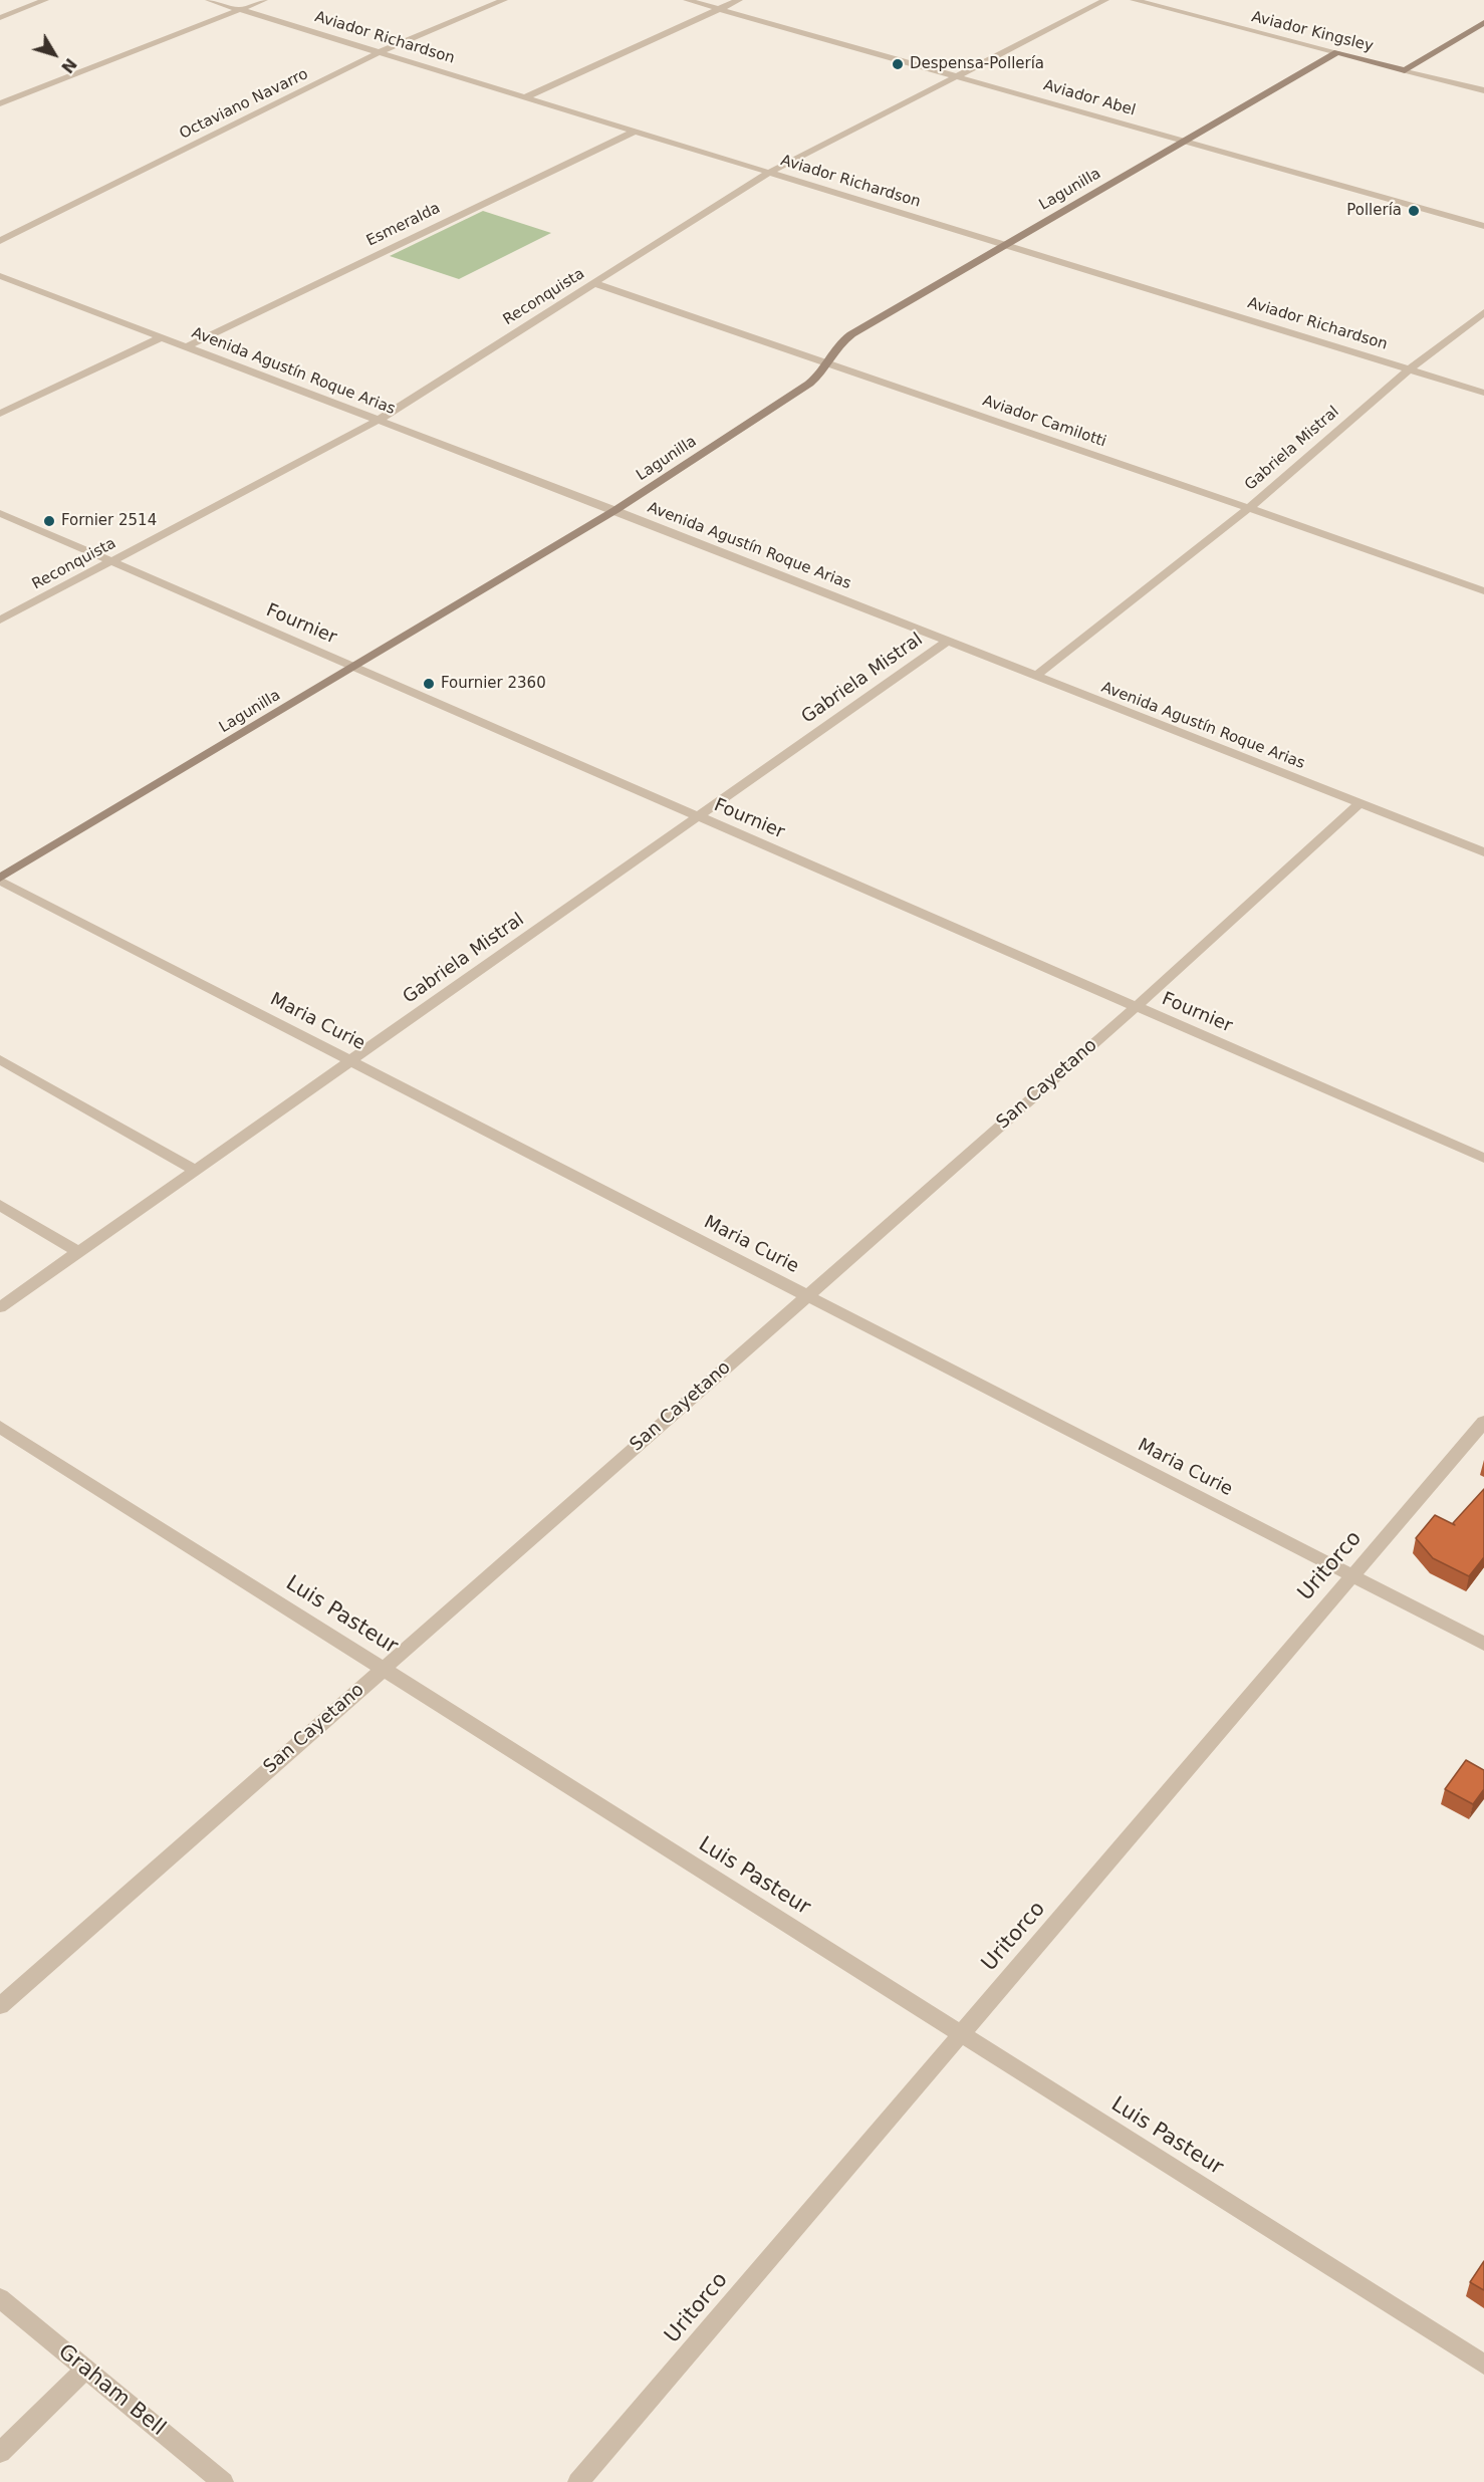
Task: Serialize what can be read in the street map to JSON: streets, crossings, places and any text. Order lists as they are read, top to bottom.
{
  "streets": {
    "main road": ["Aviador Kingsley", "Lagunilla"],
    "street": [
      "Aviador Richardson",
      "Aviador Abel",
      "Octaviano Navarro",
      "Esmeralda",
      "Reconquista",
      "Avenida Agustín Roque Arias",
      "Aviador Camilotti",
      "Gabriela Mistral",
      "Fournier",
      "Maria Curie",
      "San Cayetano",
      "Uritorco",
      "Luis Pasteur",
      "Graham Bell"
    ]
  },
  "crossings": [
    ["Aviador Kingsley", "Lagunilla"],
    ["Aviador Richardson", "Octaviano Navarro"],
    ["Aviador Richardson", "Lagunilla"],
    ["Aviador Richardson", "Esmeralda"],
    ["Aviador Richardson", "Reconquista"],
    ["Aviador Richardson", "Gabriela Mistral"],
    ["Aviador Abel", "Lagunilla"],
    ["Aviador Abel", "Reconquista"],
    ["Lagunilla", "Avenida Agustín Roque Arias"],
    ["Lagunilla", "Aviador Camilotti"],
    ["Lagunilla", "Fournier"],
    ["Lagunilla", "Maria Curie"],
    ["Esmeralda", "Avenida Agustín Roque Arias"],
    ["Reconquista", "Avenida Agustín Roque Arias"],
    ["Reconquista", "Aviador Camilotti"],
    ["Reconquista", "Fournier"],
    ["Avenida Agustín Roque Arias", "Gabriela Mistral"],
    ["Avenida Agustín Roque Arias", "San Cayetano"],
    ["Aviador Camilotti", "Gabriela Mistral"],
    ["Gabriela Mistral", "Fournier"],
    ["Gabriela Mistral", "Maria Curie"],
    ["Fournier", "San Cayetano"],
    ["Maria Curie", "San Cayetano"],
    ["Maria Curie", "Uritorco"],
    ["San Cayetano", "Luis Pasteur"],
    ["Uritorco", "Luis Pasteur"]
  ],
  "places": [
    "Despensa-Pollería",
    "Pollería",
    "Fornier 2514",
    "Fournier 2360"
  ],
  "north": "bottom right"
}
